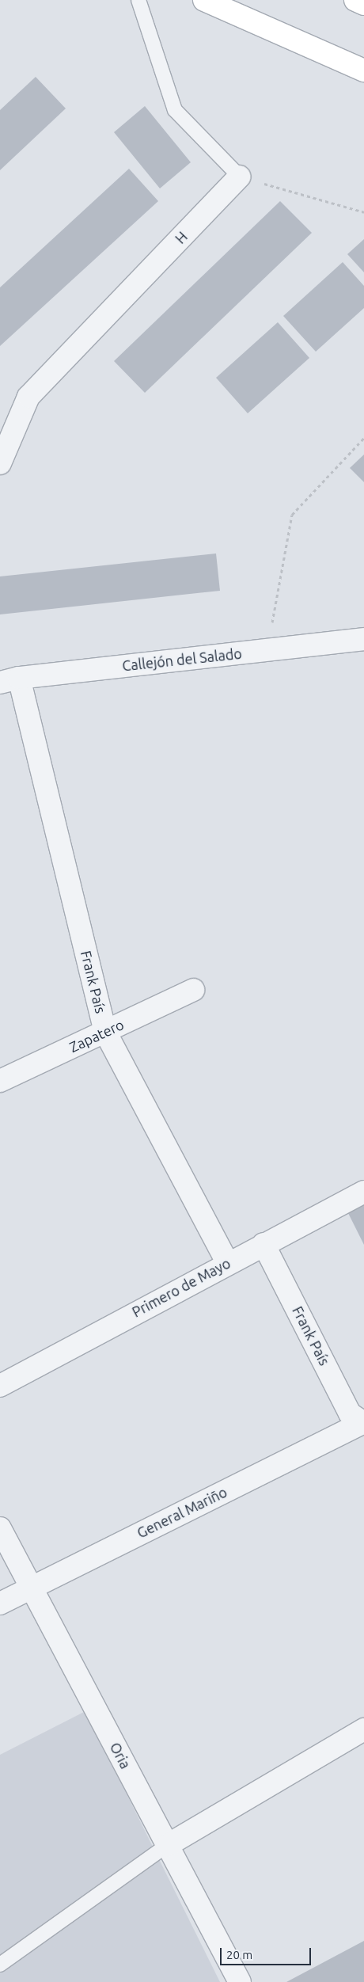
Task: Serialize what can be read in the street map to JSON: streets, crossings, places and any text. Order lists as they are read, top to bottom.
{
  "streets": {
    "street": [
      "H",
      "Callejón del Salado",
      "Frank País",
      "Zapatero",
      "Primero de Mayo",
      "General Mariño",
      "Oria"
    ]
  },
  "crossings": [
    ["Callejón del Salado", "Frank País"],
    ["Frank País", "Zapatero"],
    ["Frank País", "Primero de Mayo"],
    ["Frank País", "General Mariño"],
    ["General Mariño", "Oria"]
  ],
  "scale_bar": "20 m"
}
